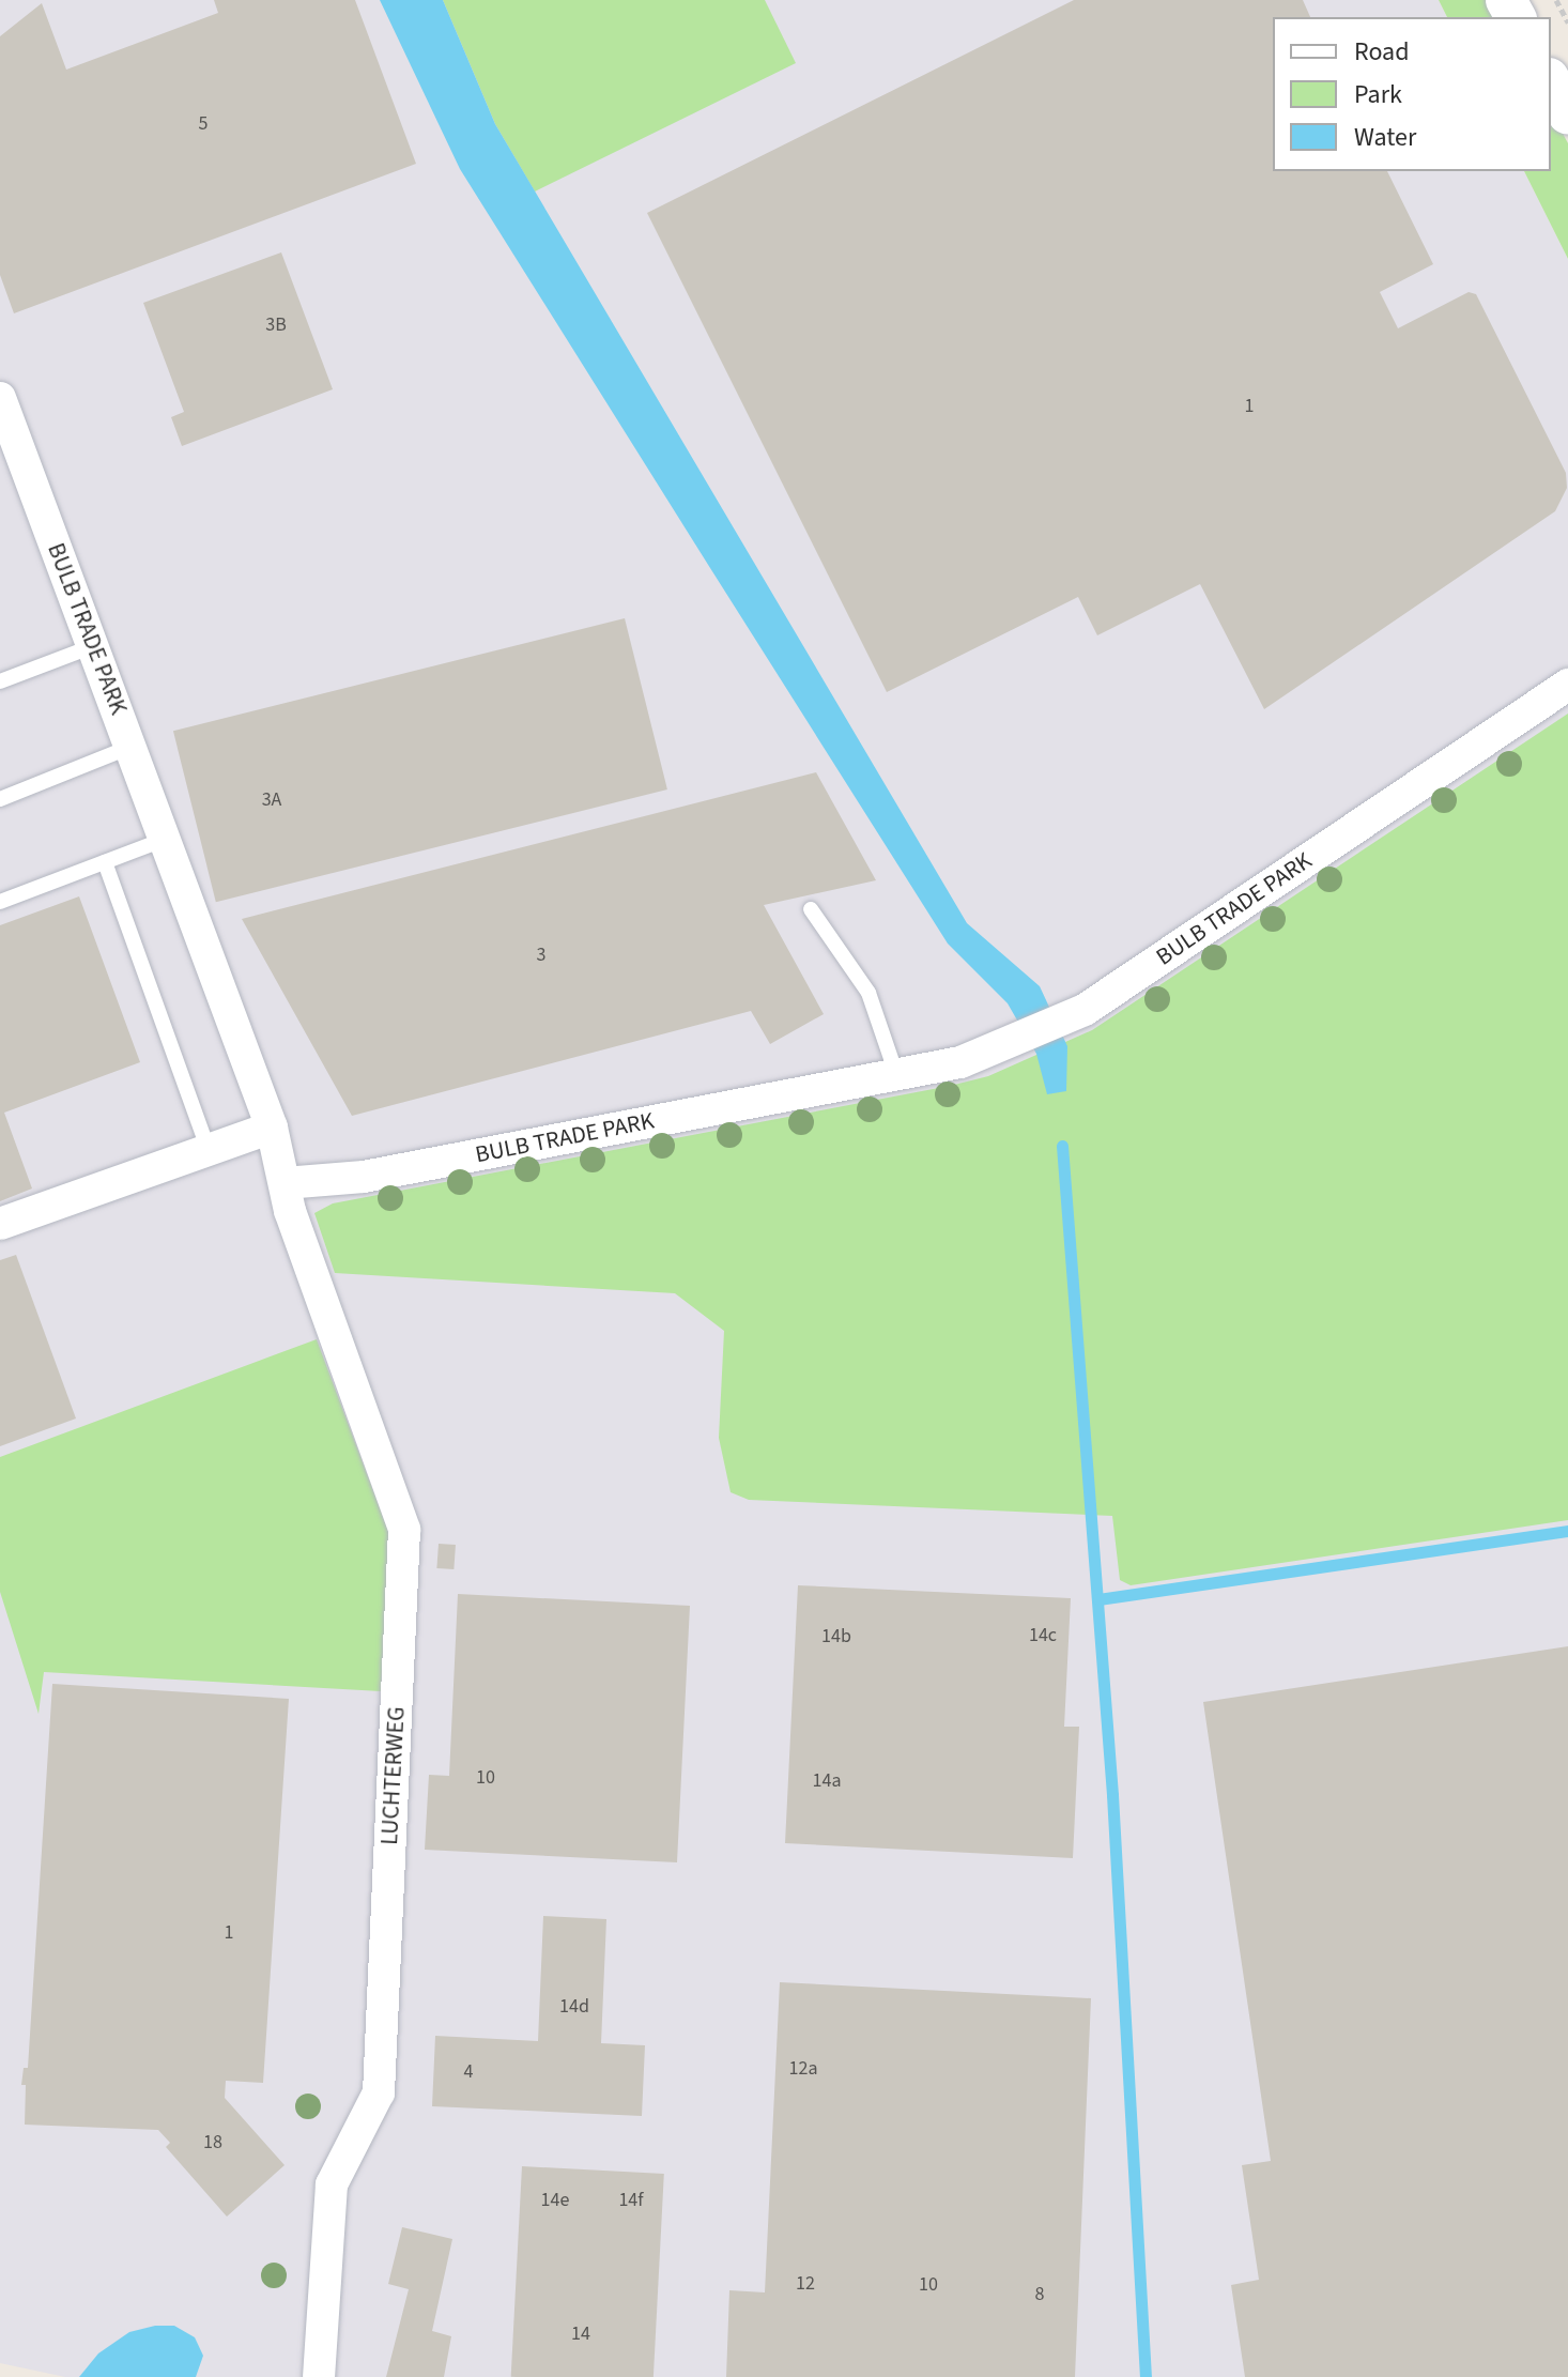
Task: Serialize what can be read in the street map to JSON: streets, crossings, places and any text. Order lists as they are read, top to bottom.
{
  "streets": {
    "street": ["BULB TRADE PARK", "LUCHTERWEG"]
  },
  "crossings": [
    ["BULB TRADE PARK", "LUCHTERWEG"]
  ],
  "house_numbers": [
    "5",
    "3B",
    "1",
    "3A",
    "3",
    "14c",
    "14b",
    "10",
    "14a",
    "1",
    "14d",
    "12a",
    "4",
    "18",
    "14e",
    "14f",
    "12",
    "10",
    "8",
    "14"
  ],
  "legend": ["Road", "Park", "Water"]
}
